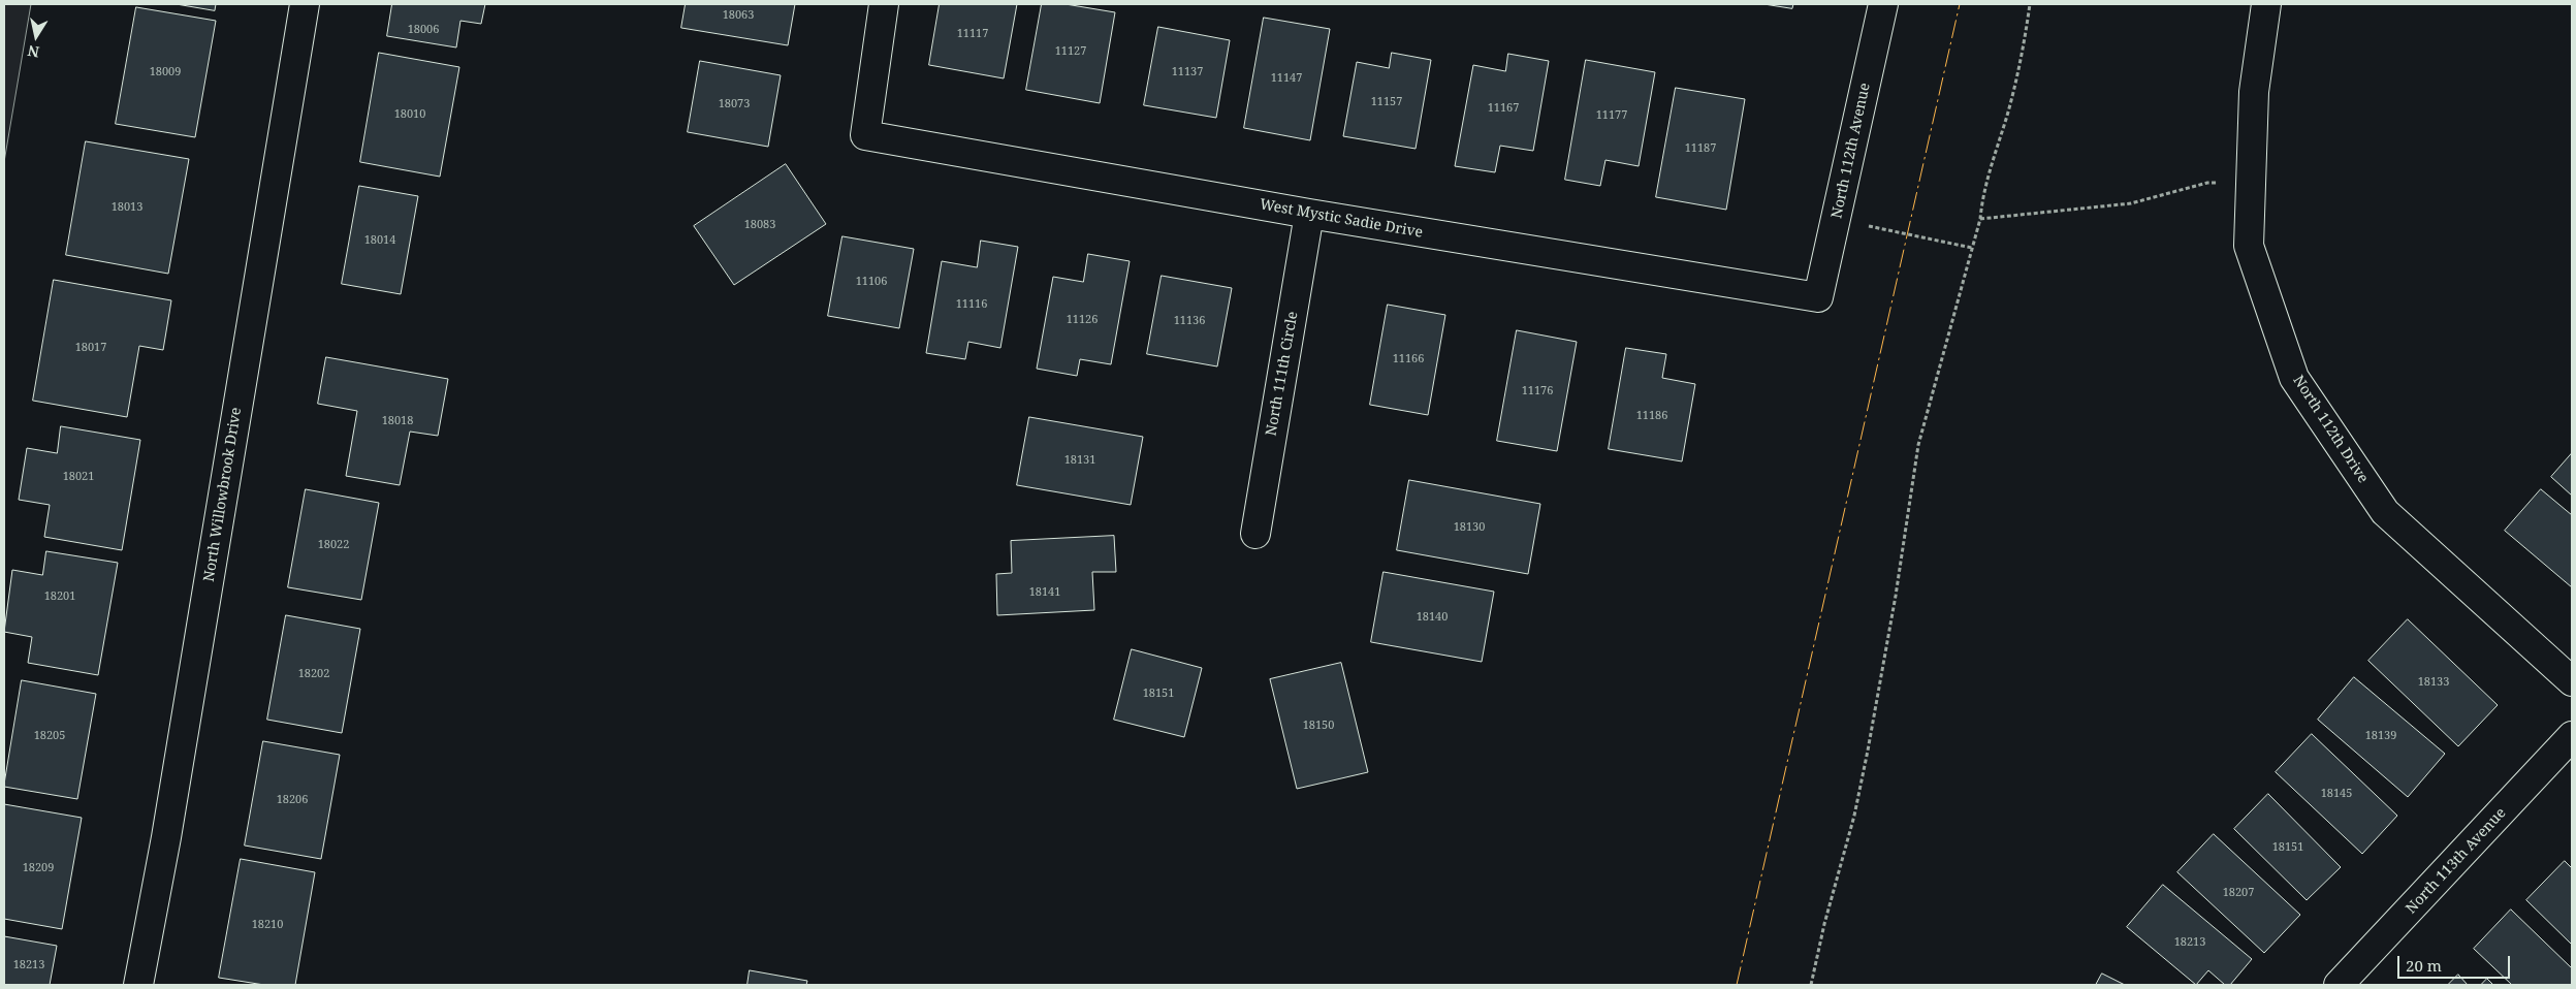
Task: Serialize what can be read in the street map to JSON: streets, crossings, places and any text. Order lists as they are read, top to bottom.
{
  "streets": {
    "street": [
      "North 112th Avenue",
      "West Mystic Sadie Drive",
      "North 111th Circle",
      "North 112th Drive",
      "North Willowbrook Drive",
      "North 113th Avenue"
    ]
  },
  "crossings": [
    ["North 112th Avenue", "West Mystic Sadie Drive"],
    ["West Mystic Sadie Drive", "North 111th Circle"]
  ],
  "house_numbers": [
    "18063",
    "18006",
    "11117",
    "11127",
    "18009",
    "11137",
    "11147",
    "11157",
    "18073",
    "11167",
    "18010",
    "11177",
    "11187",
    "18013",
    "18083",
    "18014",
    "11106",
    "11116",
    "11126",
    "11136",
    "18017",
    "11166",
    "11176",
    "11186",
    "18018",
    "18131",
    "18021",
    "18130",
    "18022",
    "18141",
    "18201",
    "18140",
    "18202",
    "18133",
    "18151",
    "18150",
    "18205",
    "18139",
    "18145",
    "18206",
    "18151",
    "18209",
    "18207",
    "18210",
    "18213",
    "18213"
  ],
  "scale_bar": "20 m",
  "north": "bottom"
}
